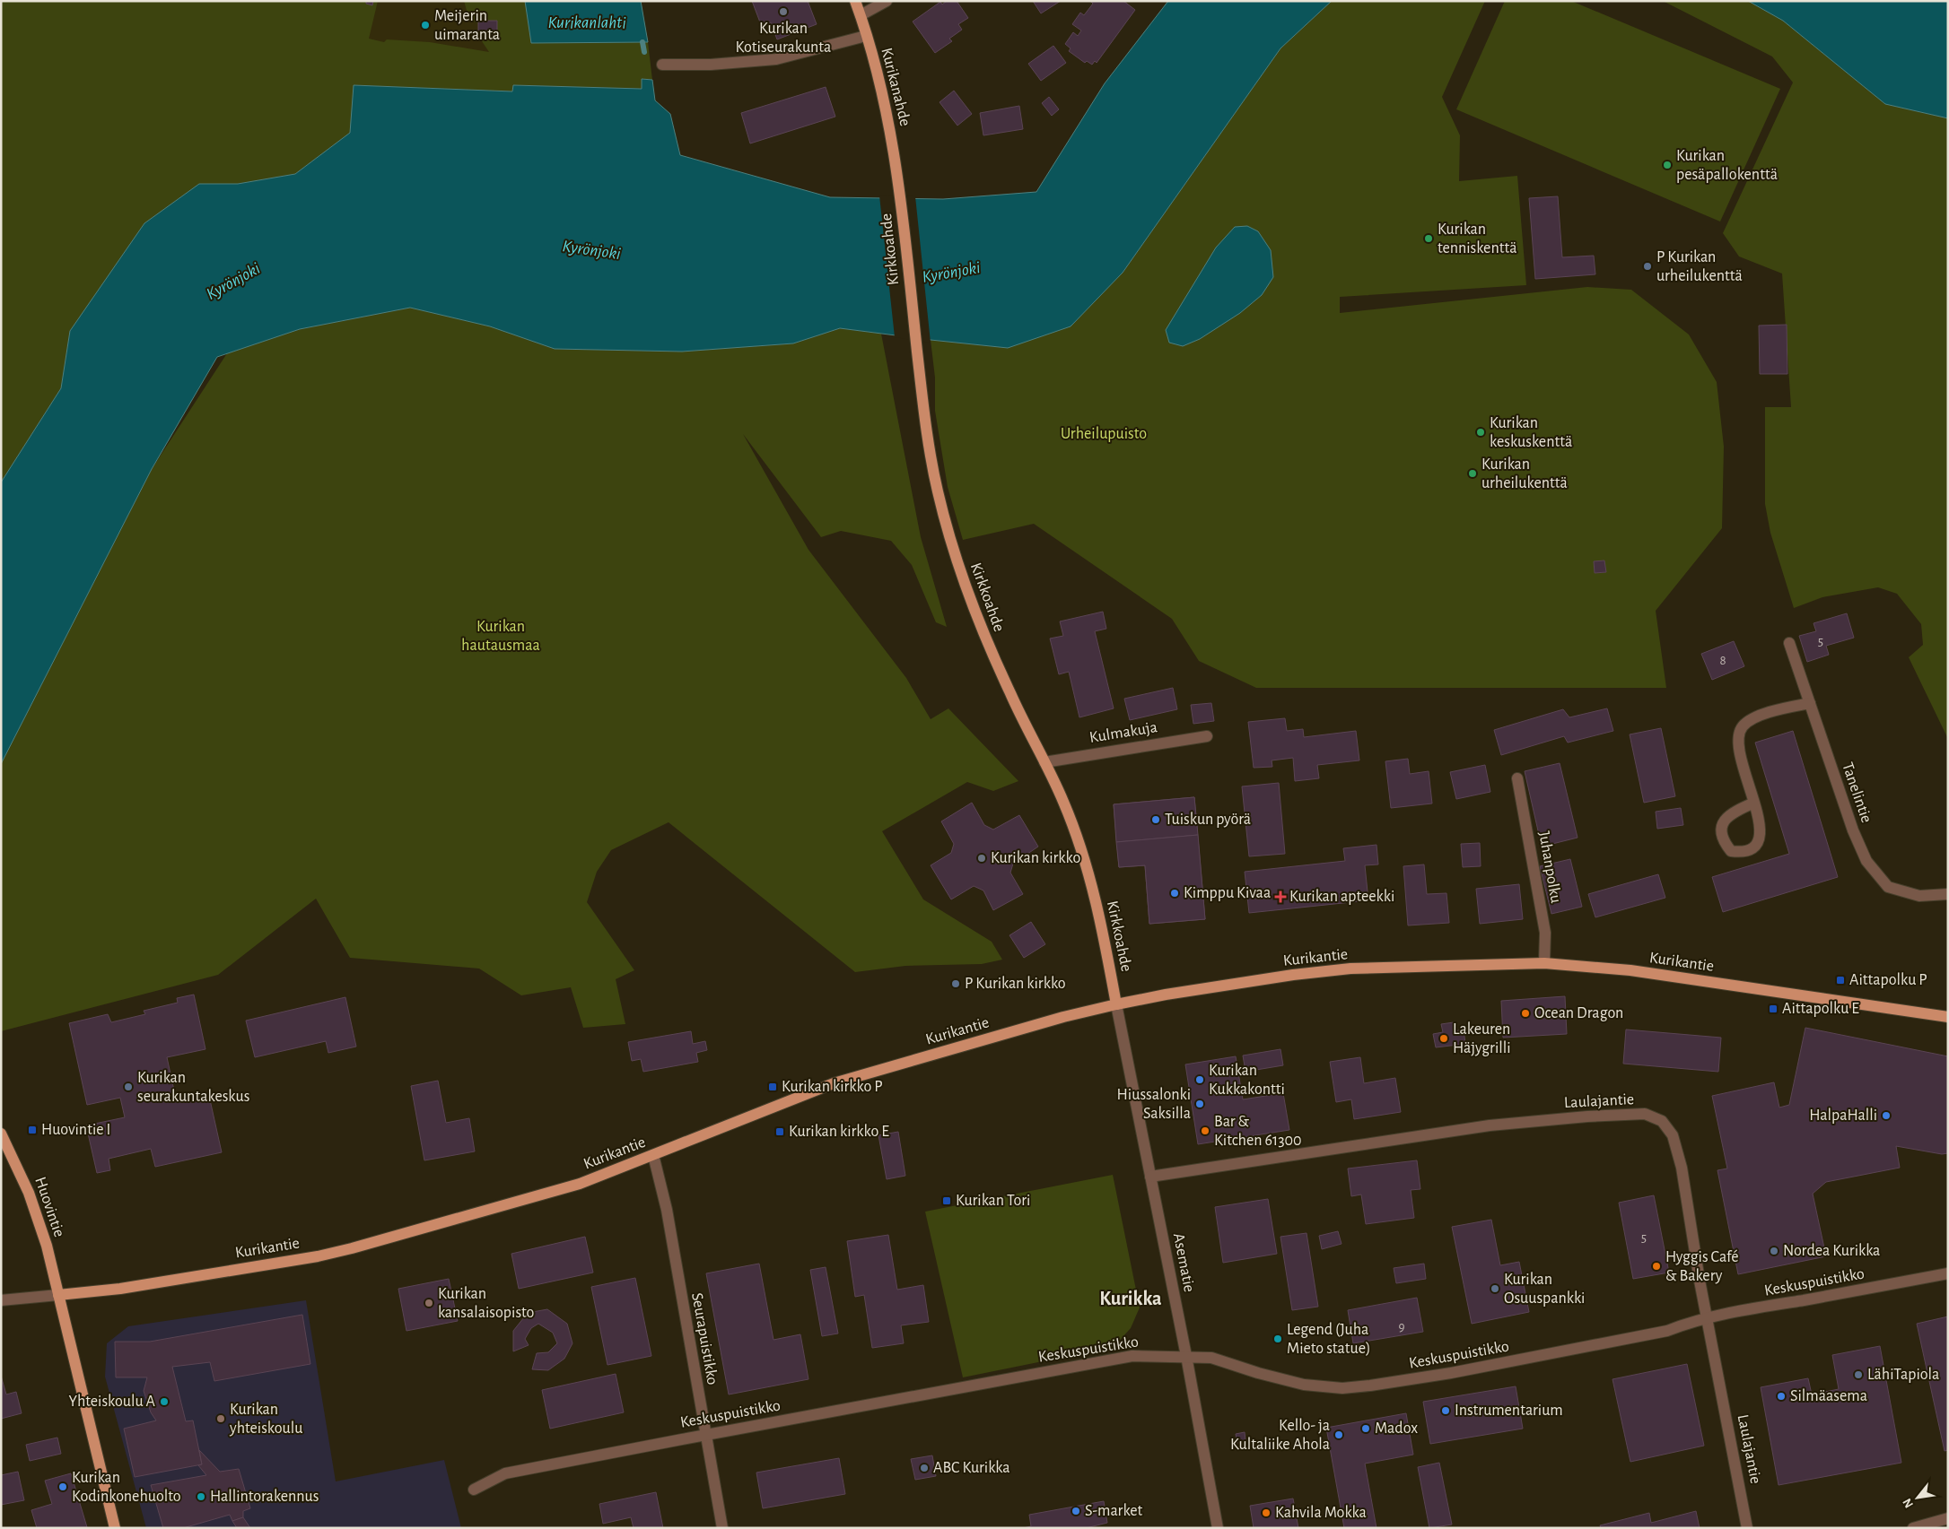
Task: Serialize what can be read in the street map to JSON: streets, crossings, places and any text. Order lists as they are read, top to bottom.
{
  "streets": {
    "main road": [
      "Kurikanahde",
      "Kirkkoahde",
      "Kurikantie",
      "Huovintie"
    ],
    "street": [
      "Kulmakuja",
      "Tanelintie",
      "Juhanpolku",
      "Laulajantie",
      "Asematie",
      "Keskuspuistikko",
      "Seurapuistikko"
    ]
  },
  "crossings": [
    ["Kurikanahde", "Kirkkoahde"],
    ["Kirkkoahde", "Kulmakuja"],
    ["Kirkkoahde", "Kurikantie"],
    ["Kirkkoahde", "Asematie"],
    ["Juhanpolku", "Kurikantie"],
    ["Kurikantie", "Huovintie"],
    ["Kurikantie", "Asematie"],
    ["Kurikantie", "Seurapuistikko"],
    ["Laulajantie", "Asematie"],
    ["Laulajantie", "Keskuspuistikko"],
    ["Asematie", "Keskuspuistikko"],
    ["Keskuspuistikko", "Seurapuistikko"]
  ],
  "districts": ["Kurikka"],
  "water": ["Kurikanlahti", "Kyrönjoki"],
  "parks": ["Urheilupuisto", "Kurikan hautausmaa"],
  "places": {
    "other": [
      "Kurikan Kotiseurakunta",
      "Meijerin uimaranta",
      "Kurikan pesäpallokenttä",
      "Kurikan tenniskenttä",
      "P Kurikan urheilukenttä",
      "Kurikan keskuskenttä",
      "Kurikan urheilukenttä",
      "Tuiskun pyörä",
      "Kurikan kirkko",
      "Kimppu Kivaa",
      "P Kurikan kirkko",
      "Ocean Dragon",
      "Lakeuren Häjygrilli",
      "Kurikan Kukkakontti",
      "Kurikan seurakuntakeskus",
      "Hiussalonki Saksilla",
      "HalpaHalli",
      "Bar & Kitchen 61300",
      "Nordea Kurikka",
      "Hyggis Café & Bakery",
      "Kurikan Osuuspankki",
      "Kurikan kansalaisopisto",
      "Legend (Juha Mieto statue)",
      "LähiTapiola",
      "Silmäasema",
      "Yhteiskoulu A",
      "Instrumentarium",
      "Kurikan yhteiskoulu",
      "Madox",
      "Kello- ja Kultaliike Ahola",
      "ABC Kurikka",
      "Kurikan Kodinkonehuolto",
      "Hallintorakennus",
      "S-market",
      "Kahvila Mokka"
    ],
    "health": ["Kurikan apteekki"],
    "transit": [
      "Aittapolku P",
      "Aittapolku E",
      "Kurikan kirkko P",
      "Huovintie I",
      "Kurikan kirkko E",
      "Kurikan Tori"
    ]
  },
  "house_numbers": [
    "5",
    "8",
    "5",
    "9"
  ],
  "north": "bottom left"
}
